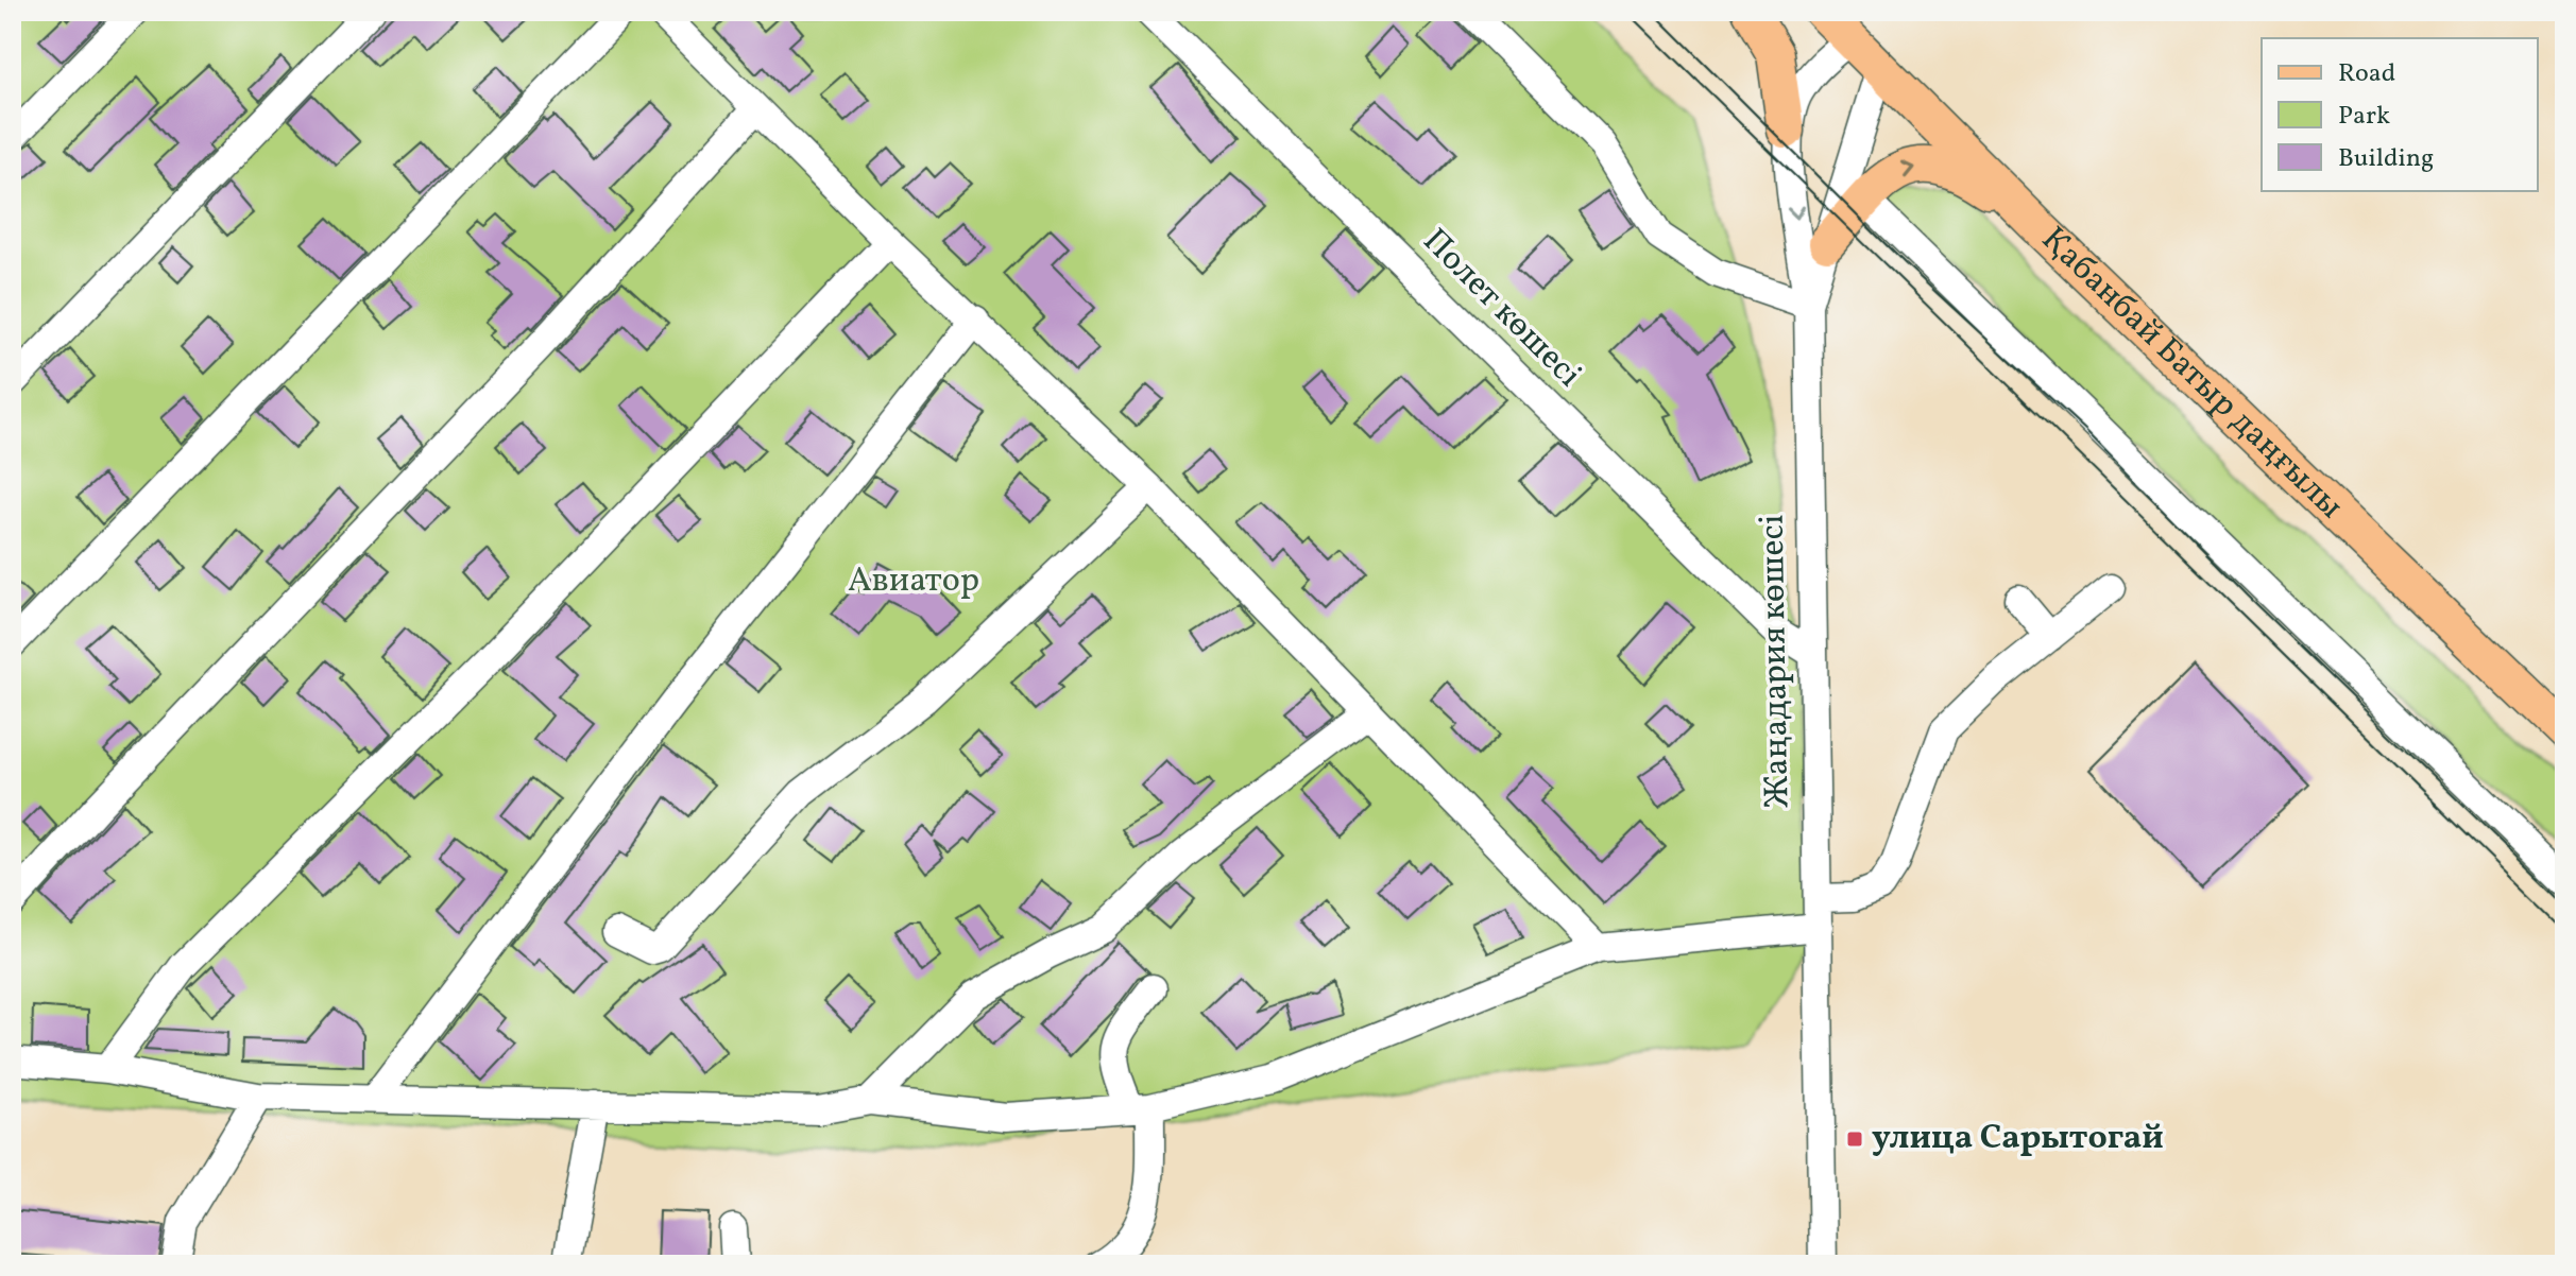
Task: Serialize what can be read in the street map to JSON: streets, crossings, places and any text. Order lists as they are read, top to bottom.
{
  "streets": {
    "main road": ["Қабанбай Батыр даңғылы"],
    "street": ["Полет көшесі", "Жаңадария көшесі"]
  },
  "crossings": [
    ["Полет көшесі", "Жаңадария көшесі"],
    ["Қабанбай Батыр даңғылы", "Жаңадария көшесі"]
  ],
  "parks": ["Авиатор"],
  "places": {
    "transit": ["улица Сарытогай"]
  },
  "legend": ["Road", "Park", "Building"]
}
